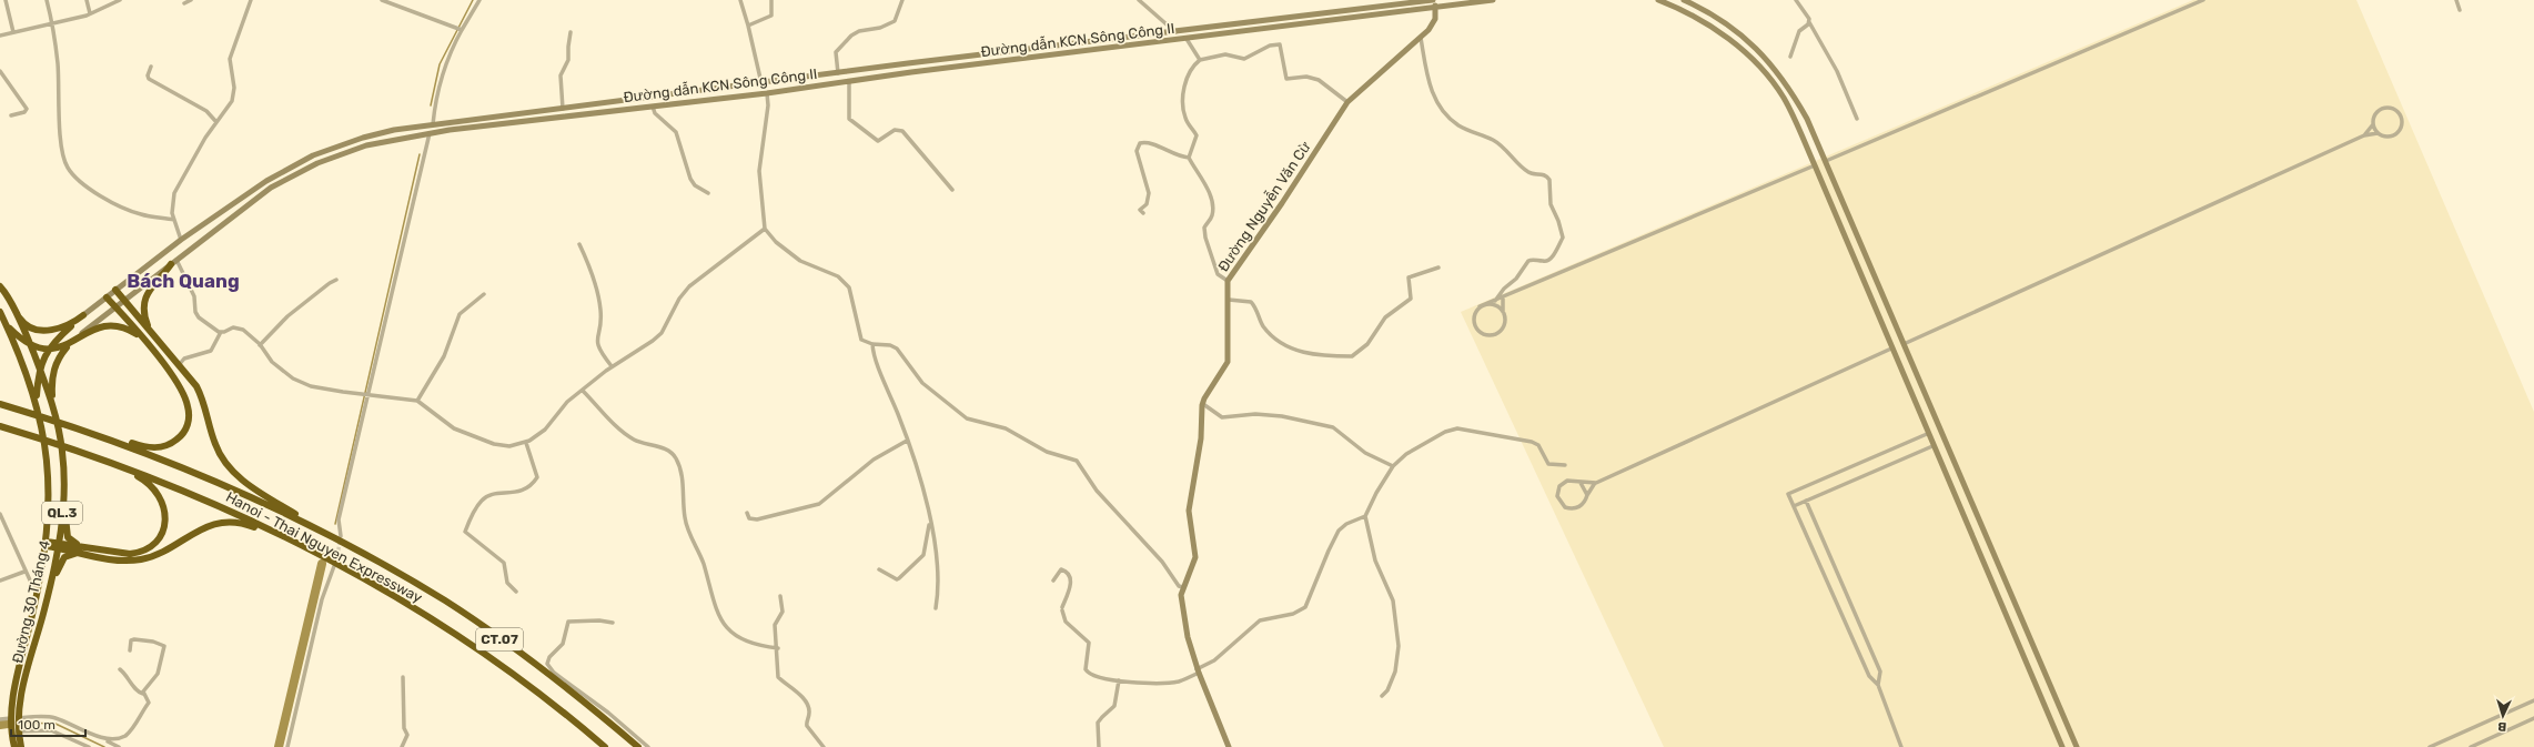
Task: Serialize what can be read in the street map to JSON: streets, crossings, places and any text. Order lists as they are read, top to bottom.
{
  "streets": {
    "highway": [
      "QL.3",
      "Hanoi - Thai Nguyen Expressway",
      "Đường 30 Tháng 4",
      "CT.07"
    ],
    "street": ["Đường dẫn KCN Sông Công II", "Đường Nguyễn Văn Cừ"]
  },
  "crossings": [
    ["Đường dẫn KCN Sông Công II", "Đường Nguyễn Văn Cừ"]
  ],
  "districts": ["Bách Quang"],
  "scale_bar": "100 m",
  "north": "bottom"
}
